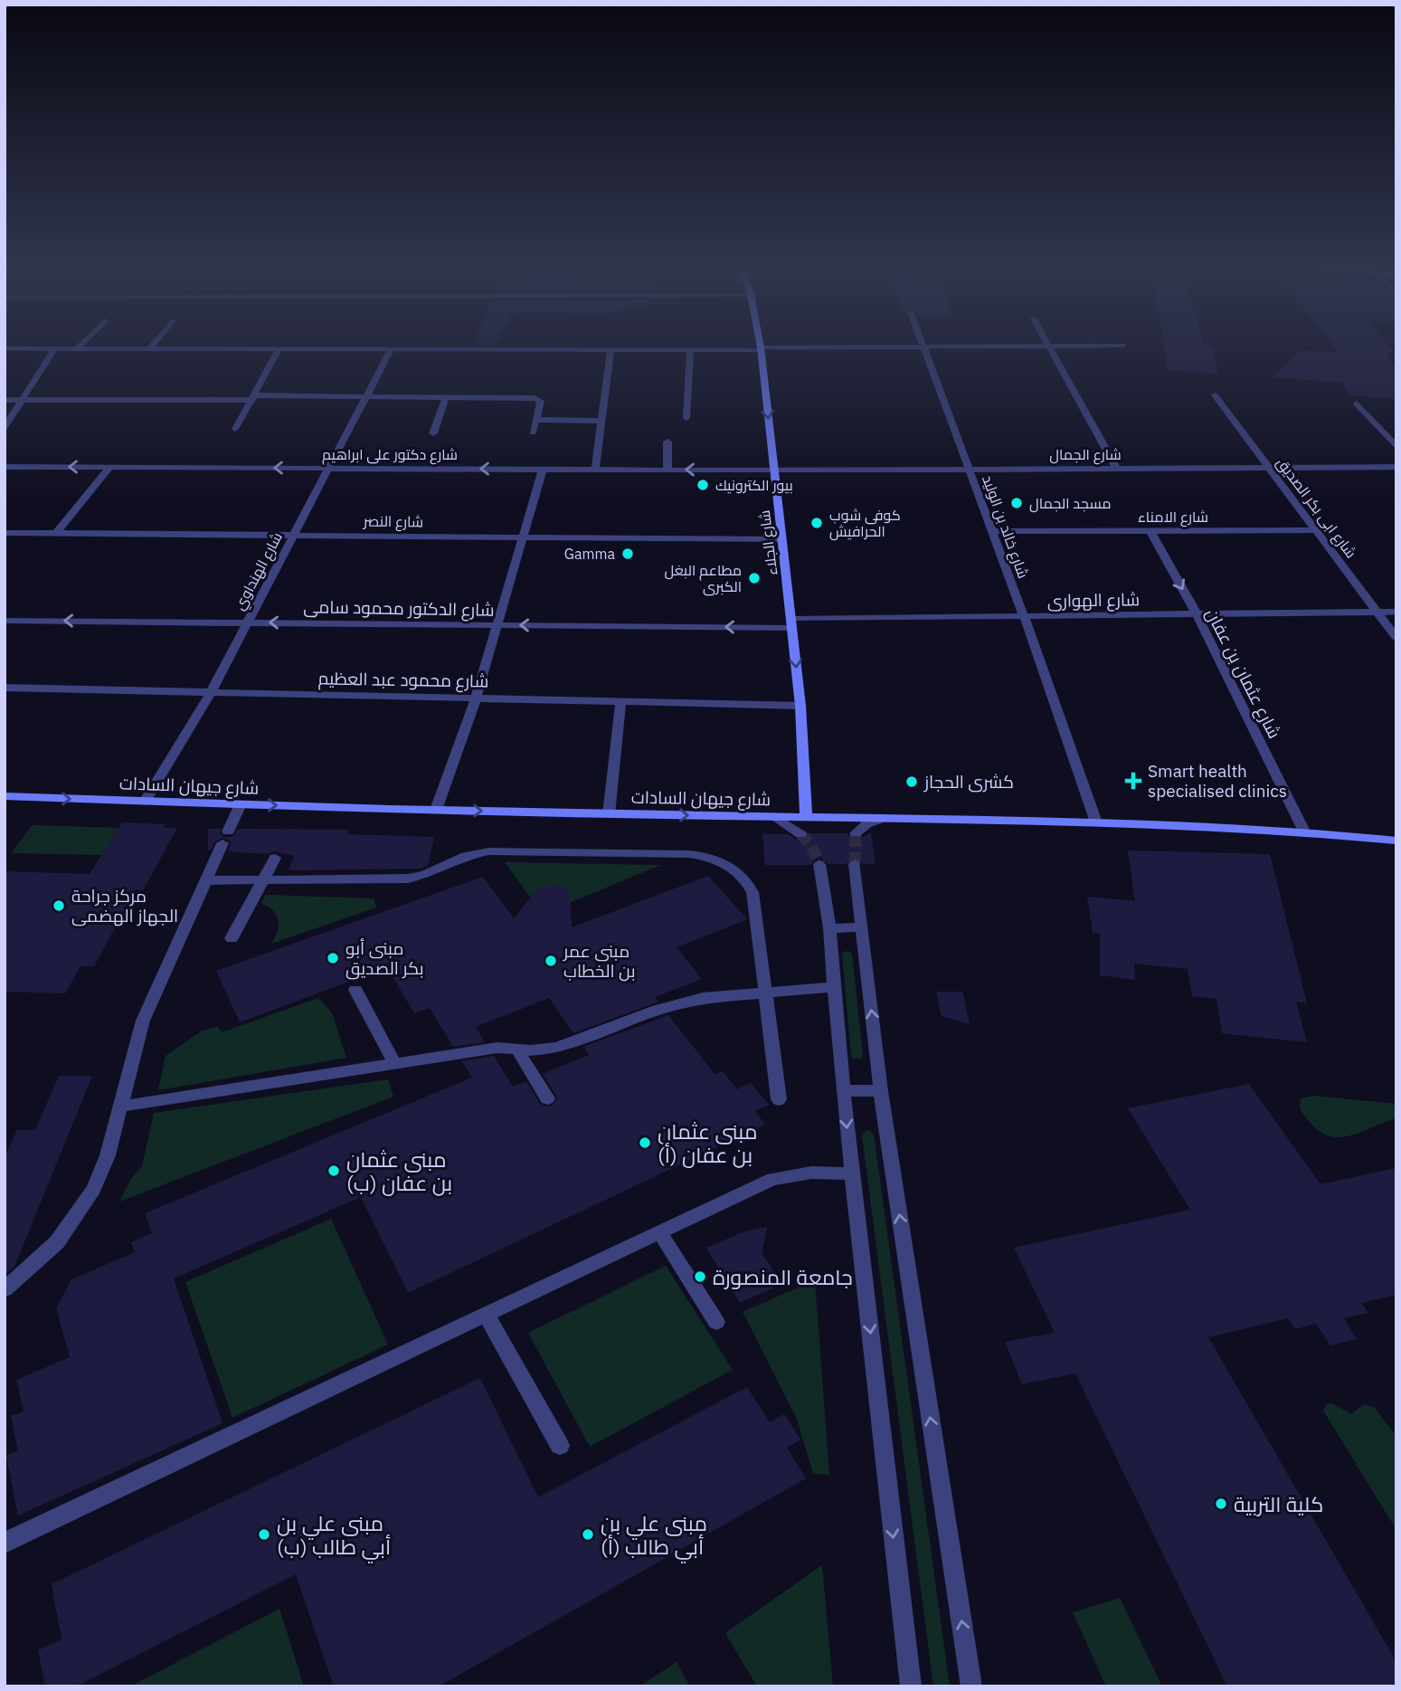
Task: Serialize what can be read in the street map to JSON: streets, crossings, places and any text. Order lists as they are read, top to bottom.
{
  "streets": {
    "main road": ["شارع الجلاء", "شارع جيهان السادات"],
    "street": [
      "شارع دكتور على ابراهيم",
      "شارع الجمال",
      "شارع ابى بكر الصديق",
      "شارع الامناء",
      "شارع النصر",
      "شارع خالد بن الوليد",
      "شارع الهنداوي",
      "شارع الهوارى",
      "شارع الدكتور محمود سامى",
      "شارع عثمان بن عفان",
      "شارع محمود عبد العظيم"
    ]
  },
  "crossings": [
    ["شارع دكتور على ابراهيم", "شارع الجمال"],
    ["شارع دكتور على ابراهيم", "شارع الجلاء"],
    ["شارع دكتور على ابراهيم", "شارع الهنداوي"],
    ["شارع الجمال", "شارع ابى بكر الصديق"],
    ["شارع الجمال", "شارع خالد بن الوليد"],
    ["شارع الجمال", "شارع الجلاء"],
    ["شارع ابى بكر الصديق", "شارع الامناء"],
    ["شارع ابى بكر الصديق", "شارع الهوارى"],
    ["شارع الامناء", "شارع خالد بن الوليد"],
    ["شارع الامناء", "شارع عثمان بن عفان"],
    ["شارع النصر", "شارع الجلاء"],
    ["شارع النصر", "شارع الهنداوي"],
    ["شارع خالد بن الوليد", "شارع الهوارى"],
    ["شارع خالد بن الوليد", "شارع جيهان السادات"],
    ["شارع الجلاء", "شارع الهوارى"],
    ["شارع الجلاء", "شارع الدكتور محمود سامى"],
    ["شارع الجلاء", "شارع محمود عبد العظيم"],
    ["شارع الجلاء", "شارع جيهان السادات"],
    ["شارع الهنداوي", "شارع الدكتور محمود سامى"],
    ["شارع الهنداوي", "شارع محمود عبد العظيم"],
    ["شارع الهنداوي", "شارع جيهان السادات"],
    ["شارع الهوارى", "شارع الدكتور محمود سامى"],
    ["شارع الهوارى", "شارع عثمان بن عفان"],
    ["شارع عثمان بن عفان", "شارع جيهان السادات"]
  ],
  "one_way": ["شارع الجلاء", "شارع الدكتور محمود سامى", "شارع جيهان السادات"],
  "places": {
    "other": [
      "بيور الكترونيك",
      "مسجد الجمال",
      "كوفى شوب الحرافيش",
      "Gamma",
      "مطاعم البغل الكبرى",
      "كشرى الحجاز",
      "مركز جراحة الجهاز الهضمى",
      "مبنى أبو بكر الصديق",
      "مبنى عمر بن الخطاب",
      "مبنى عثمان بن عفان (أ)",
      "مبنى عثمان بن عفان (ب)",
      "جامعة المنصورة",
      "كلية التربية",
      "مبنى علي بن أبي طالب (ب)",
      "مبنى علي بن أبي طالب (أ)"
    ],
    "health": ["Smart health specialised clinics"]
  }
}
